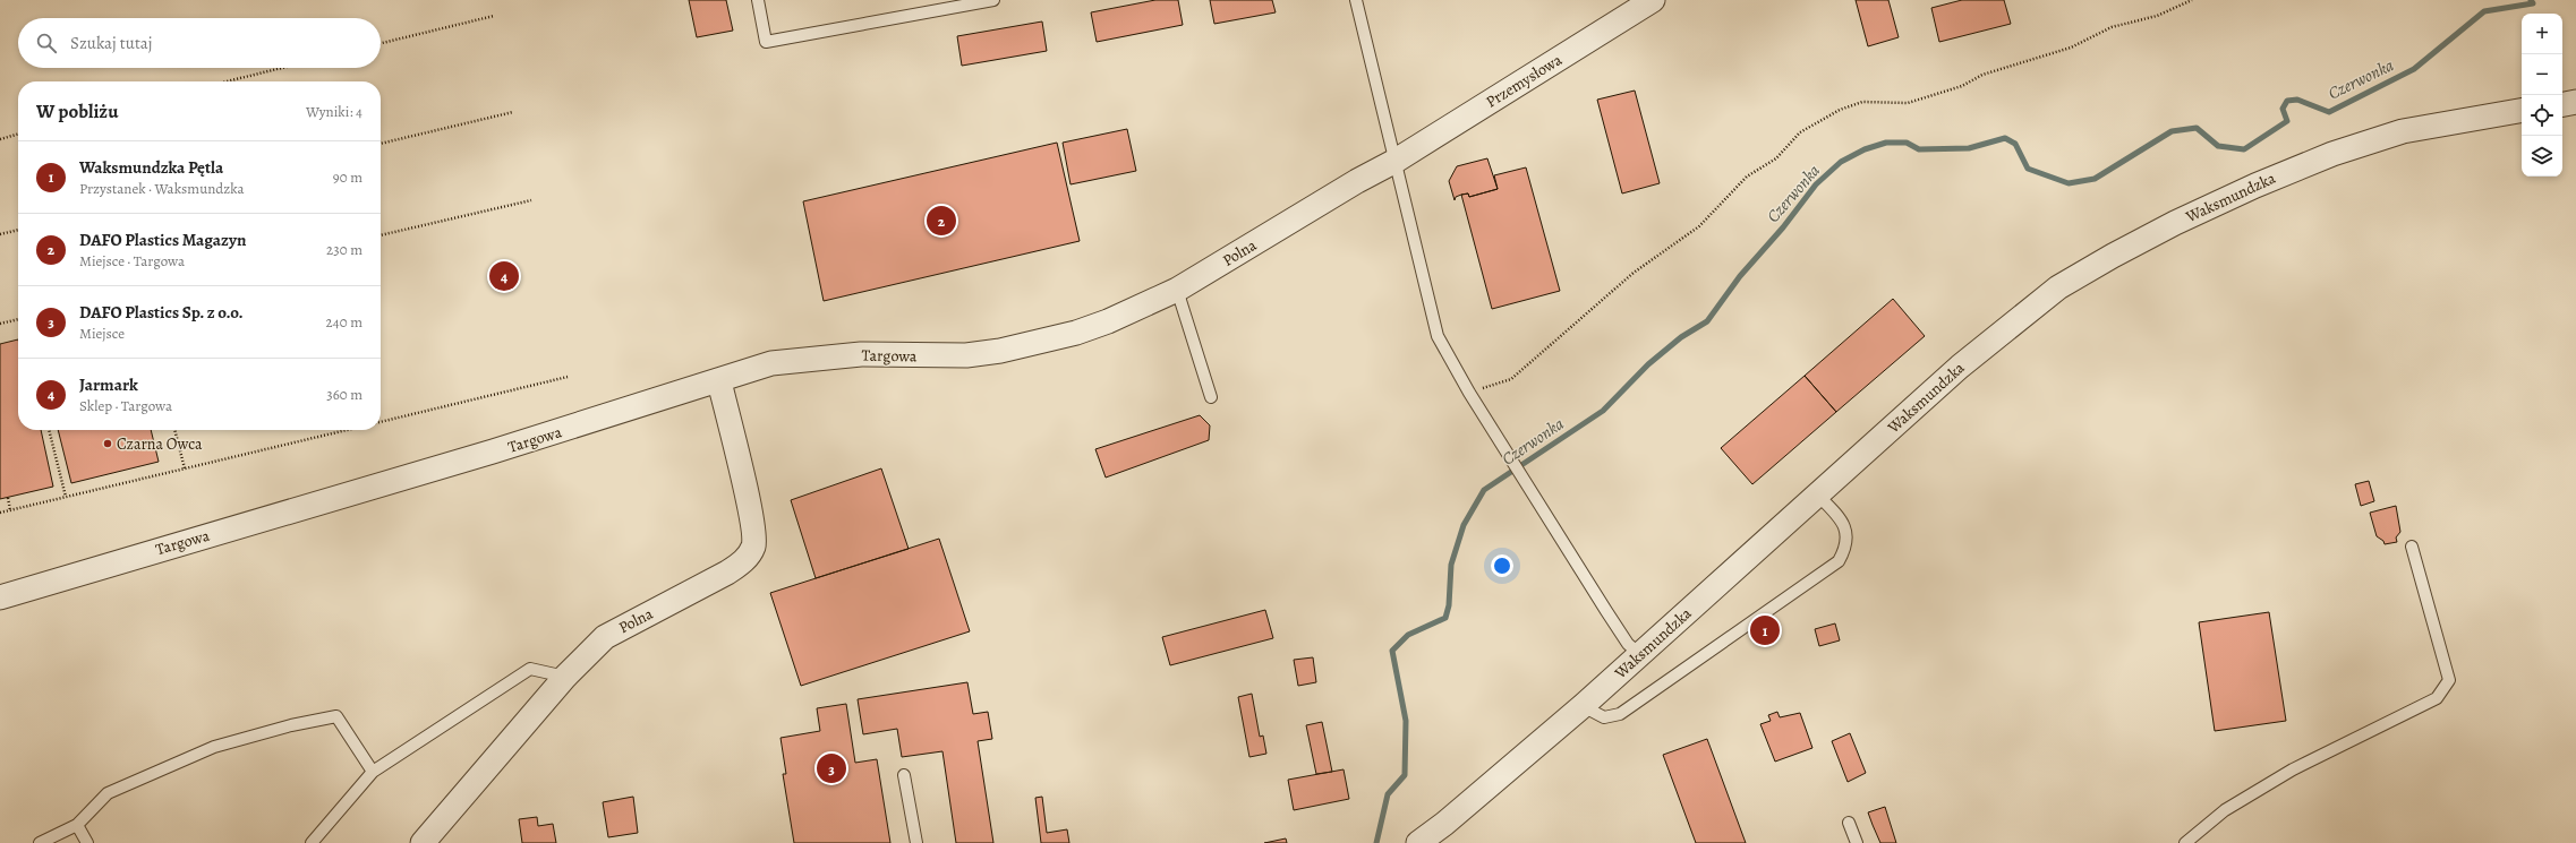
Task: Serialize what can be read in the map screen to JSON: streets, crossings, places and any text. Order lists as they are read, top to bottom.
{
  "streets": {
    "street": [
      "Przemysłowa",
      "Waksmundzka",
      "Polna",
      "Targowa"
    ]
  },
  "crossings": [
    ["Przemysłowa", "Polna"],
    ["Polna", "Targowa"]
  ],
  "water": ["Czerwonka"],
  "places": ["Czarna Owca"],
  "page": {
    "map_buttons": ["+", "−"],
    "search": "Szukaj tutaj",
    "heading": ["W pobliżu", "Wyniki: 4"],
    "list": [
      {
        "mark": "1",
        "name": "Waksmundzka Pętla",
        "note": "Przystanek · Waksmundzka",
        "value": "90 m"
      },
      {
        "mark": "2",
        "name": "DAFO Plastics Magazyn",
        "note": "Miejsce · Targowa",
        "value": "230 m"
      },
      {
        "mark": "3",
        "name": "DAFO Plastics Sp. z o.o.",
        "note": "Miejsce",
        "value": "240 m"
      },
      {
        "mark": "4",
        "name": "Jarmark",
        "note": "Sklep · Targowa",
        "value": "360 m"
      }
    ],
    "pins": [
      "2",
      "4",
      "1",
      "3"
    ]
  }
}
